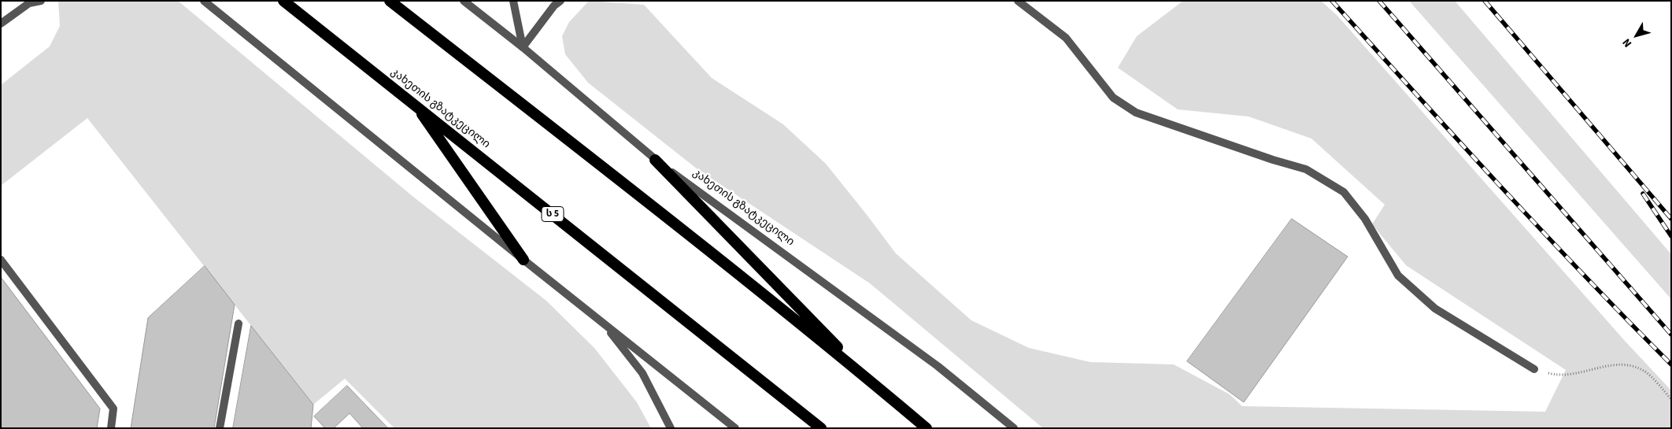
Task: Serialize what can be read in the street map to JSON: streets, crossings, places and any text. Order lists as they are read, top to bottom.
{
  "streets": {
    "highway": ["კახეთის გზატკეცილი", "ს 5"]
  },
  "north": "bottom left"
}
